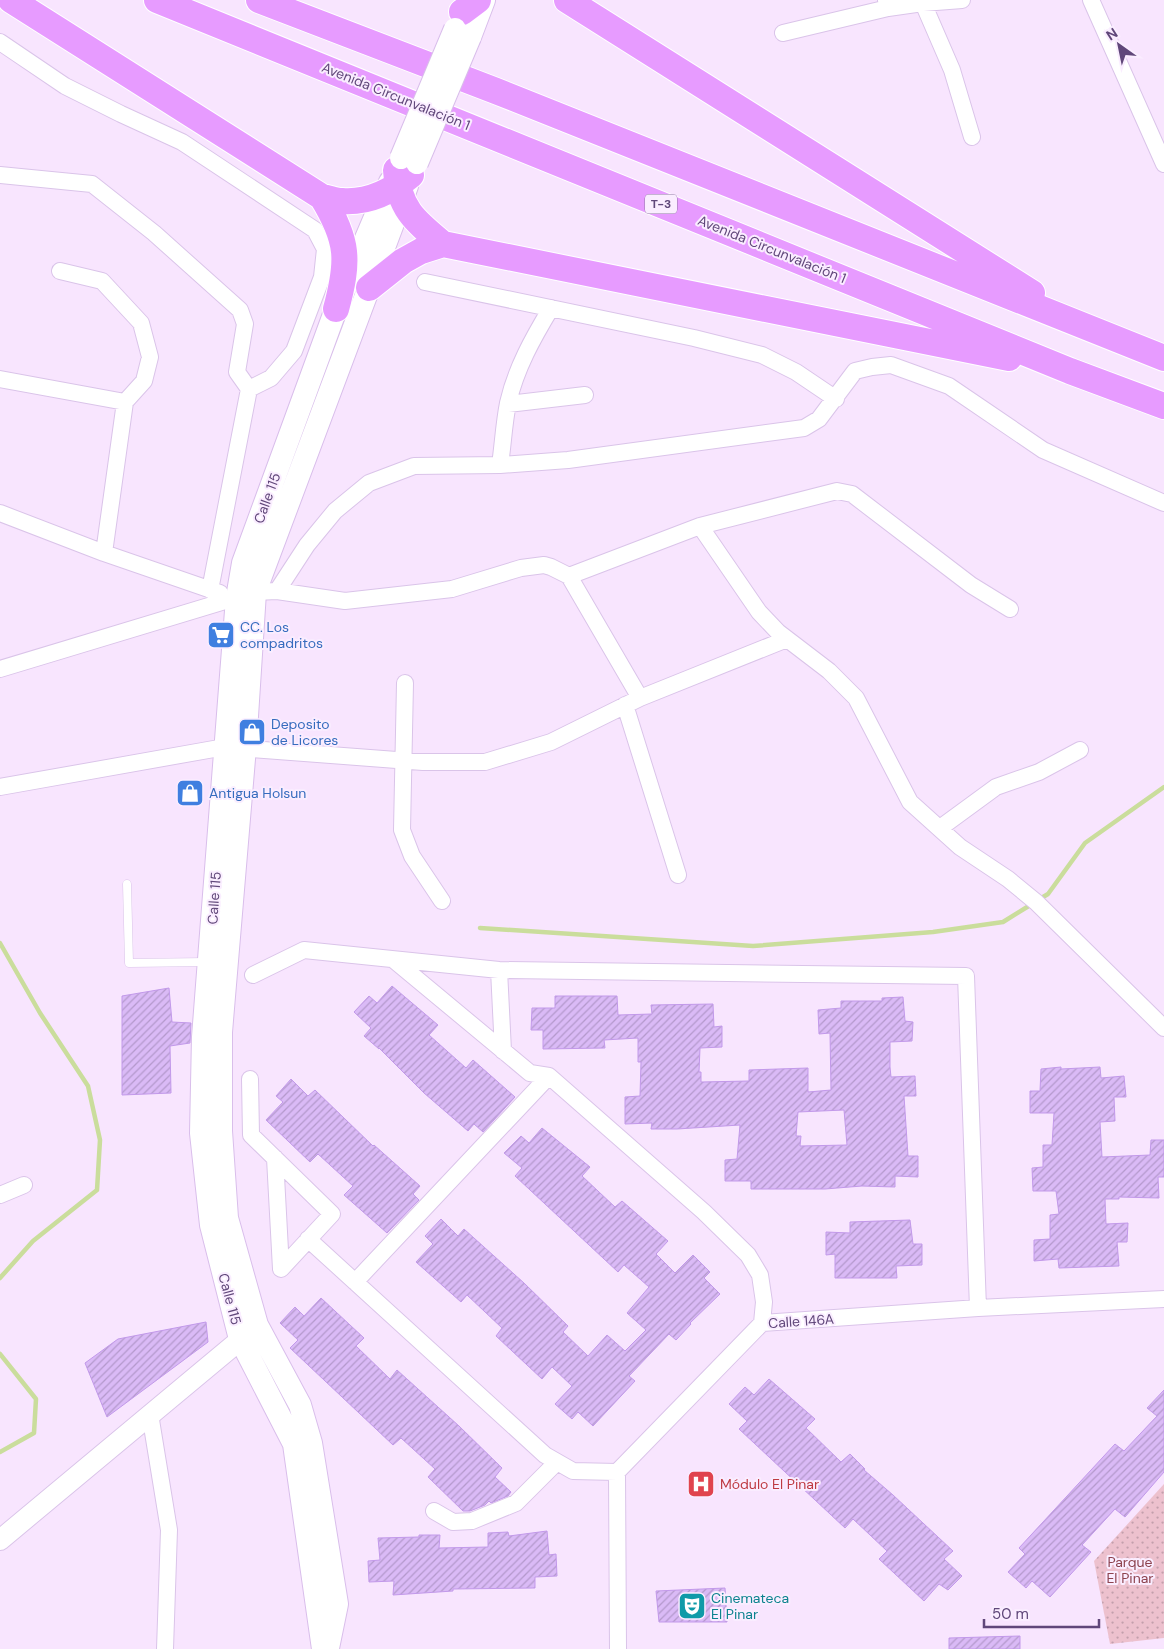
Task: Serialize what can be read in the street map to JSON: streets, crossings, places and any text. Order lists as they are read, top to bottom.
{
  "streets": {
    "main road": ["Avenida Circunvalación 1", "T-3", "Calle 115"],
    "street": ["Calle 146A"]
  },
  "parks": ["Parque El Pinar"],
  "places": {
    "supermarket": ["CC. Los compadritos"],
    "shop": ["Deposito de Licores", "Antigua Holsun"],
    "hospital": ["Módulo El Pinar"],
    "theatre": ["Cinemateca El Pinar"]
  },
  "scale_bar": "50 m",
  "north": "top left"
}
